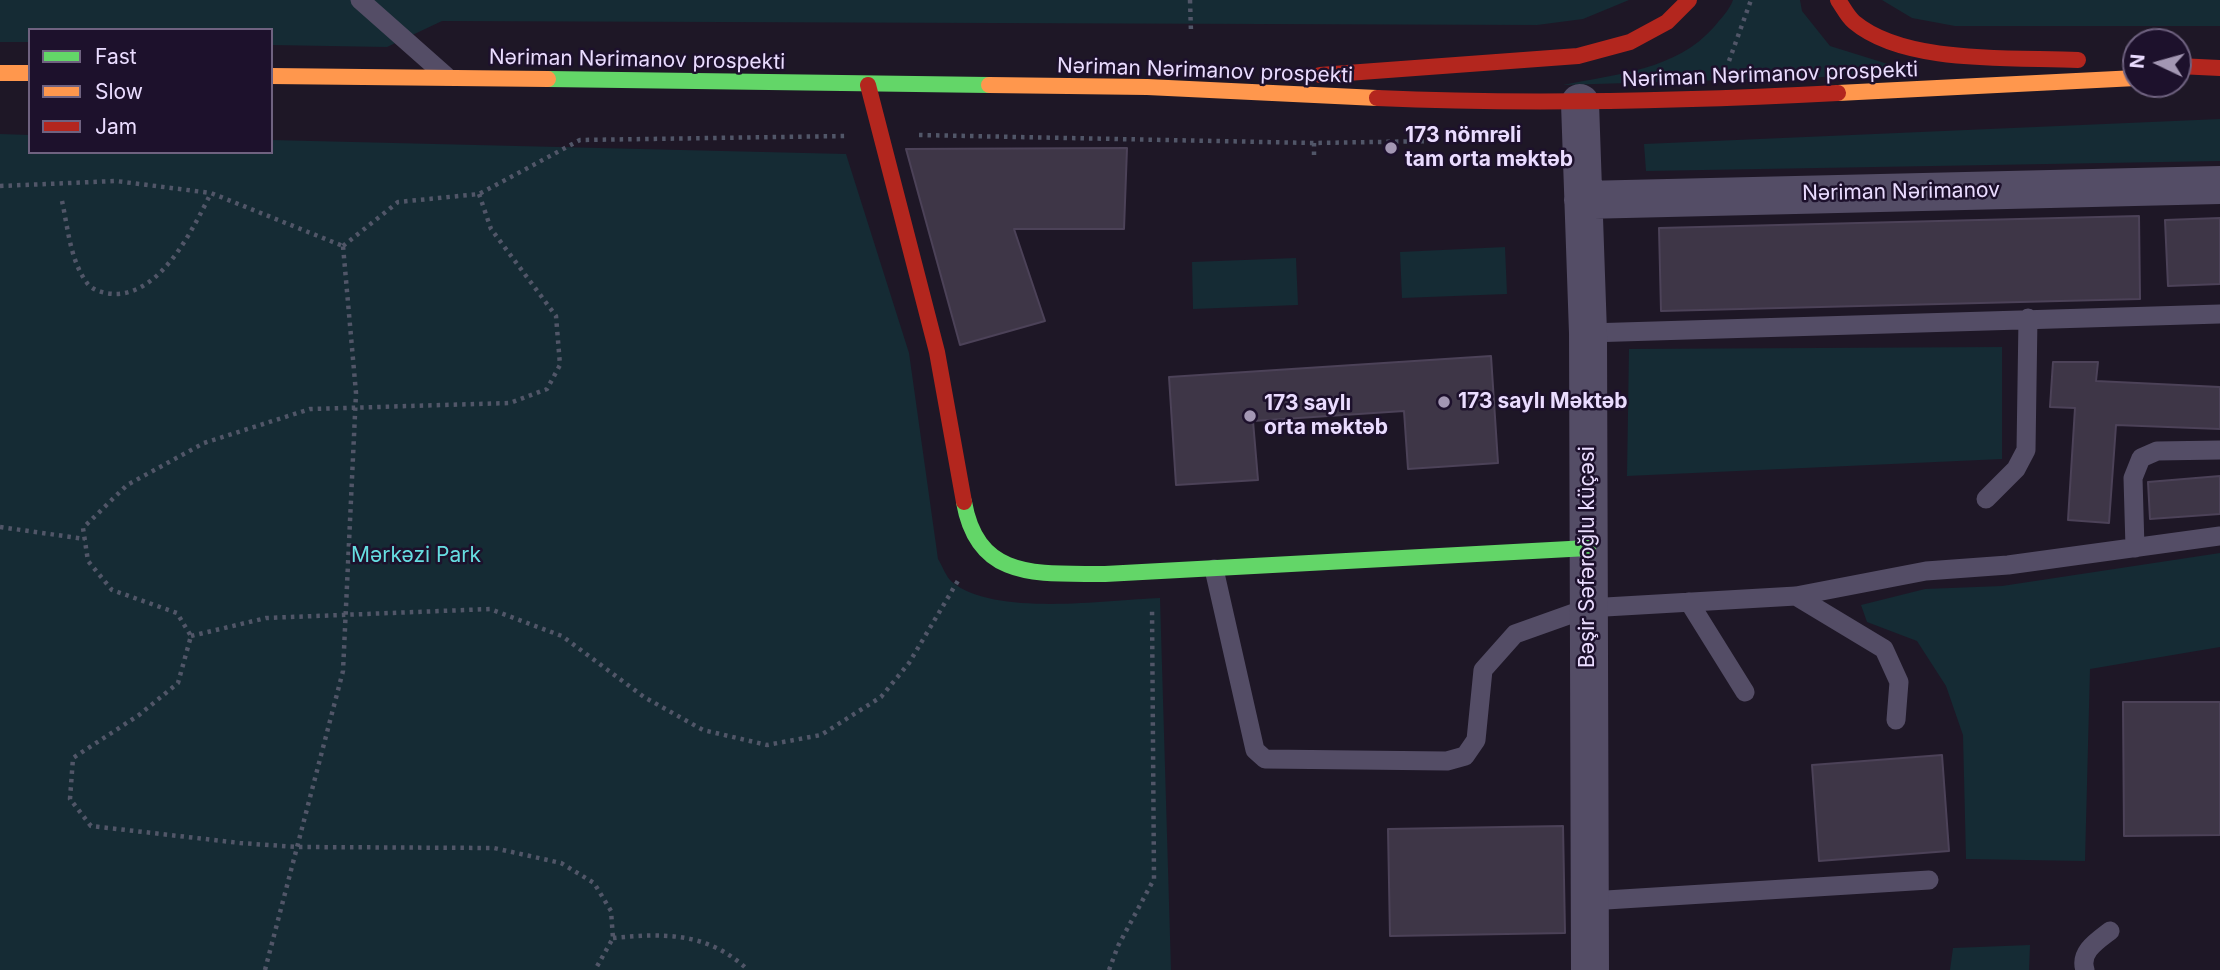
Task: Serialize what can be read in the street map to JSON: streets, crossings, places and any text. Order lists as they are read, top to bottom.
{
  "streets": {
    "main road": ["Nəriman Nərimanov prospekti"],
    "street": ["Nəriman Nərimanov", "Bəşir Səfəroğlu küçəsi"]
  },
  "crossings": [
    ["Nəriman Nərimanov prospekti", "Bəşir Səfəroğlu küçəsi"],
    ["Nəriman Nərimanov", "Bəşir Səfəroğlu küçəsi"]
  ],
  "parks": ["Mərkəzi Park"],
  "places": ["173 nömrəli tam orta məktəb", "173 saylı Məktəb", "173 saylı orta məktəb"],
  "legend": ["Fast", "Slow", "Jam"],
  "north": "left"
}
